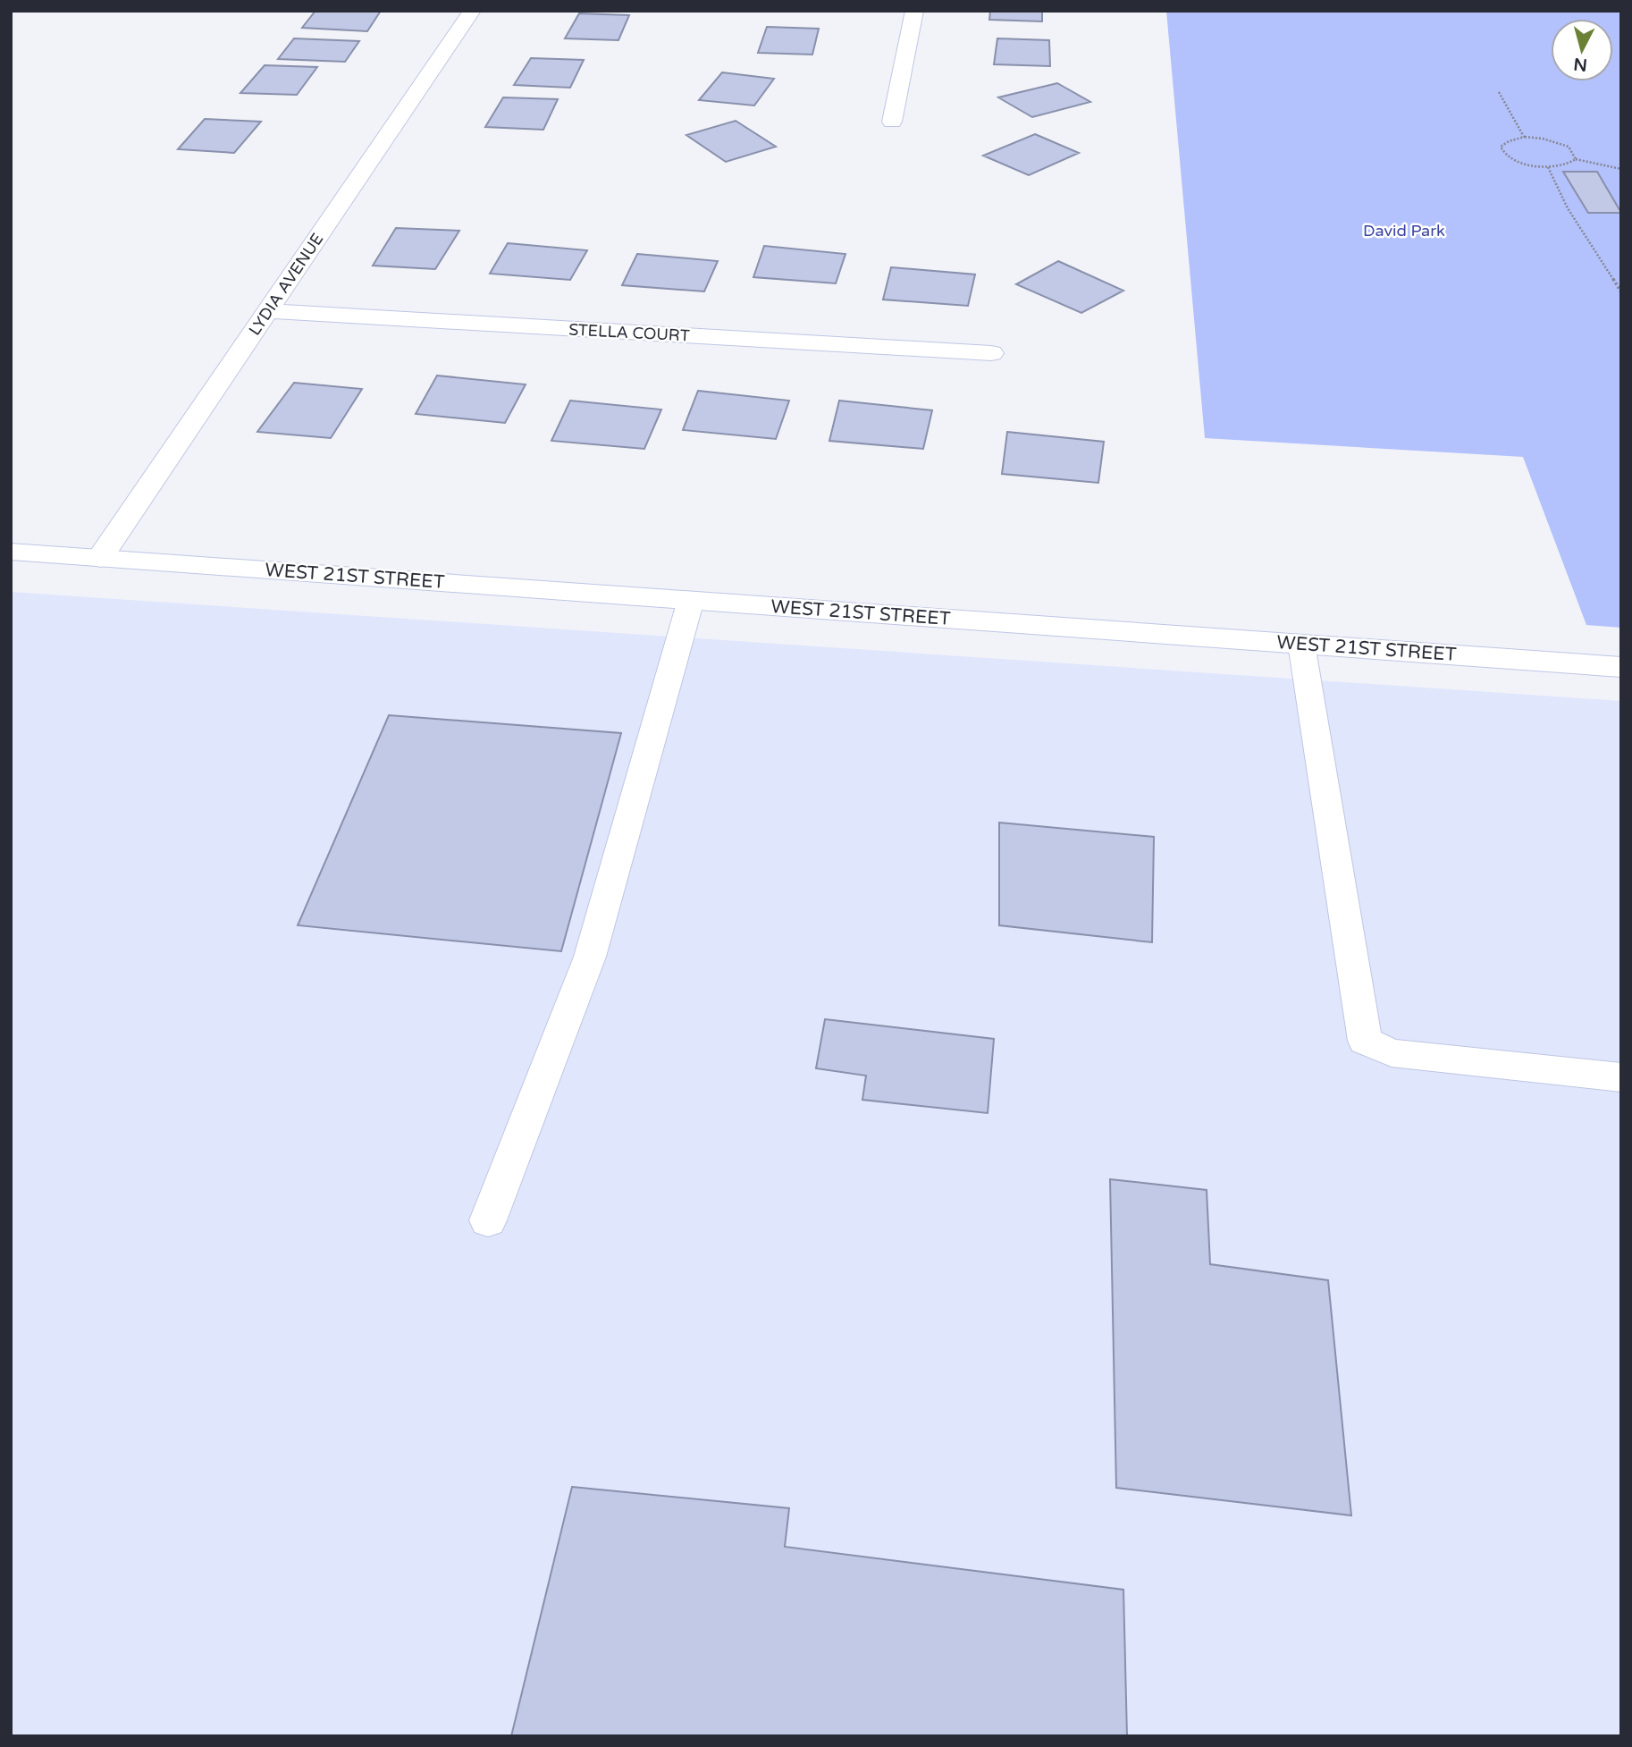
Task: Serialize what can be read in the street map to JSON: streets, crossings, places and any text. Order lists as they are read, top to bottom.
{
  "streets": {
    "street": ["LYDIA AVENUE", "STELLA COURT", "WEST 21ST STREET"]
  },
  "crossings": [
    ["LYDIA AVENUE", "STELLA COURT"],
    ["LYDIA AVENUE", "WEST 21ST STREET"]
  ],
  "parks": ["David Park"],
  "north": "bottom"
}
